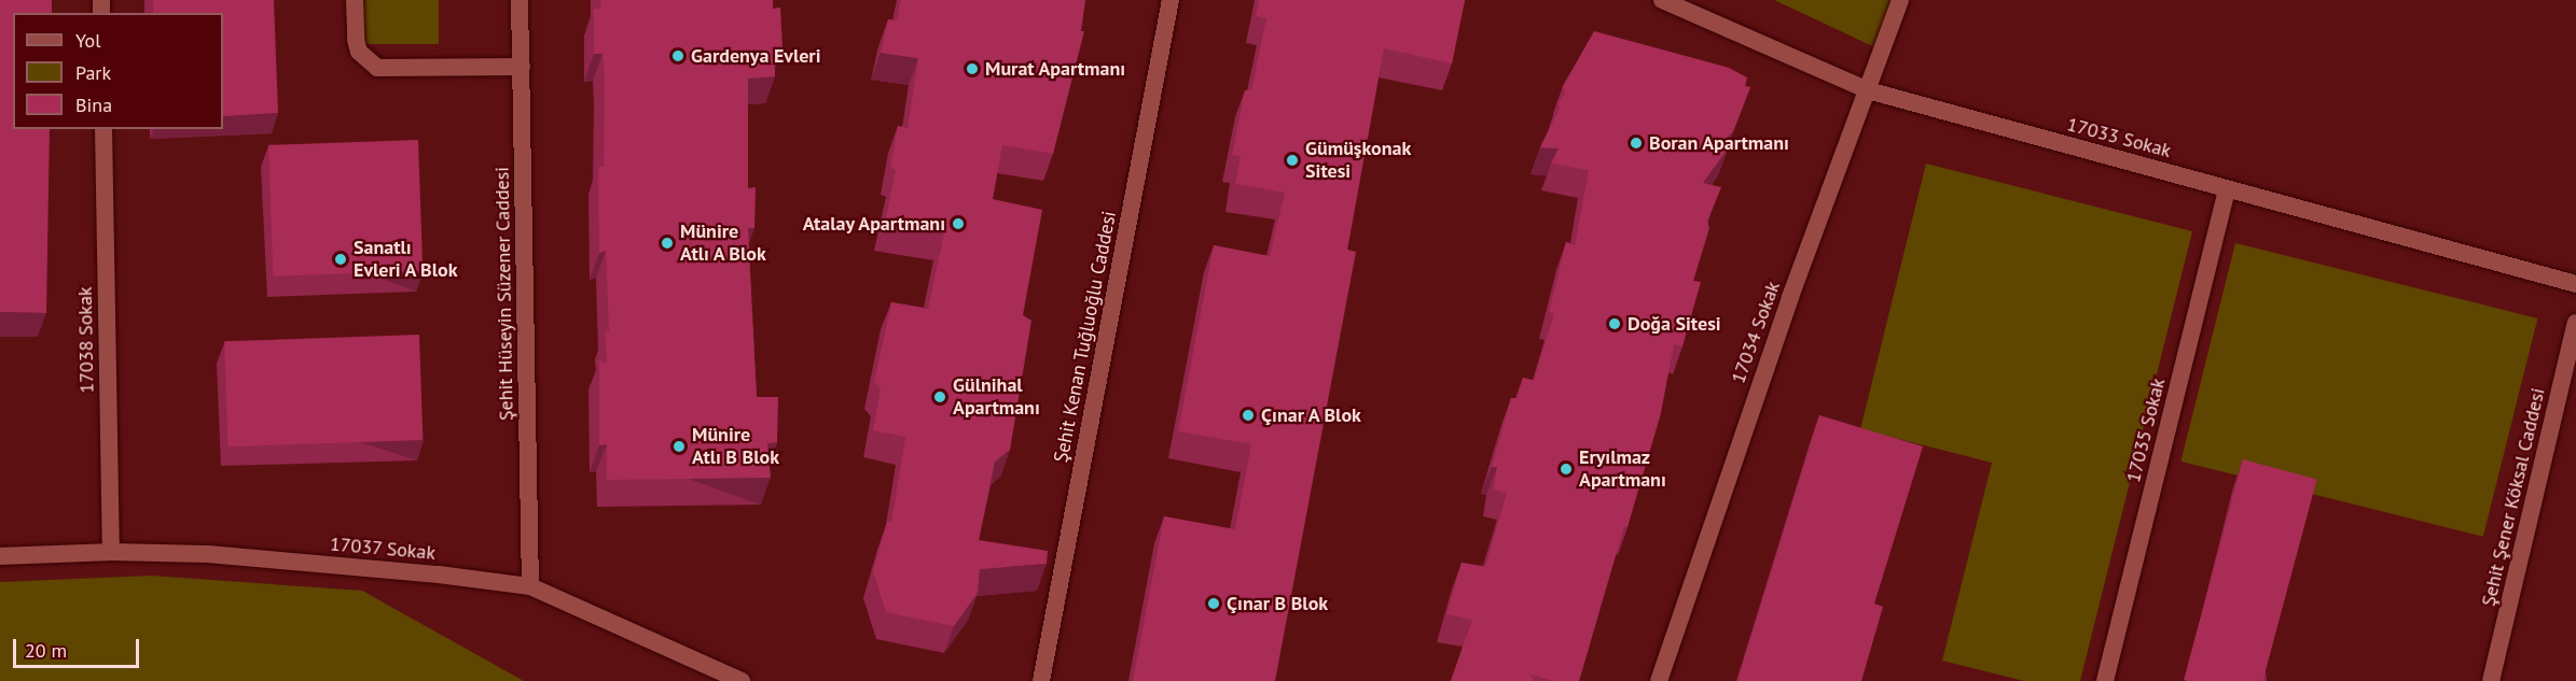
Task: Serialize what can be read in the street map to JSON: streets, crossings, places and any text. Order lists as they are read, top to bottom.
{
  "streets": {
    "street": [
      "17033 Sokak",
      "Şehit Hüseyin Süzener Caddesi",
      "17034 Sokak",
      "Şehit Kenan Tuğluoğlu Caddesi",
      "17038 Sokak",
      "17035 Sokak",
      "Şehit Şener Köksal Caddesi",
      "17037 Sokak"
    ]
  },
  "crossings": [
    ["17033 Sokak", "17034 Sokak"],
    ["17033 Sokak", "17035 Sokak"],
    ["Şehit Hüseyin Süzener Caddesi", "17037 Sokak"],
    ["17038 Sokak", "17037 Sokak"]
  ],
  "places": [
    "Gardenya Evleri",
    "Murat Apartmanı",
    "Boran Apartmanı",
    "Gümüşkonak Sitesi",
    "Atalay Apartmanı",
    "Münire Atlı A Blok",
    "Sanatlı Evleri A Blok",
    "Doğa Sitesi",
    "Gülnihal Apartmanı",
    "Çınar A Blok",
    "Münire Atlı B Blok",
    "Eryılmaz Apartmanı",
    "Çınar B Blok"
  ],
  "legend": ["Yol", "Park", "Bina"],
  "scale_bar": "20 m"
}
